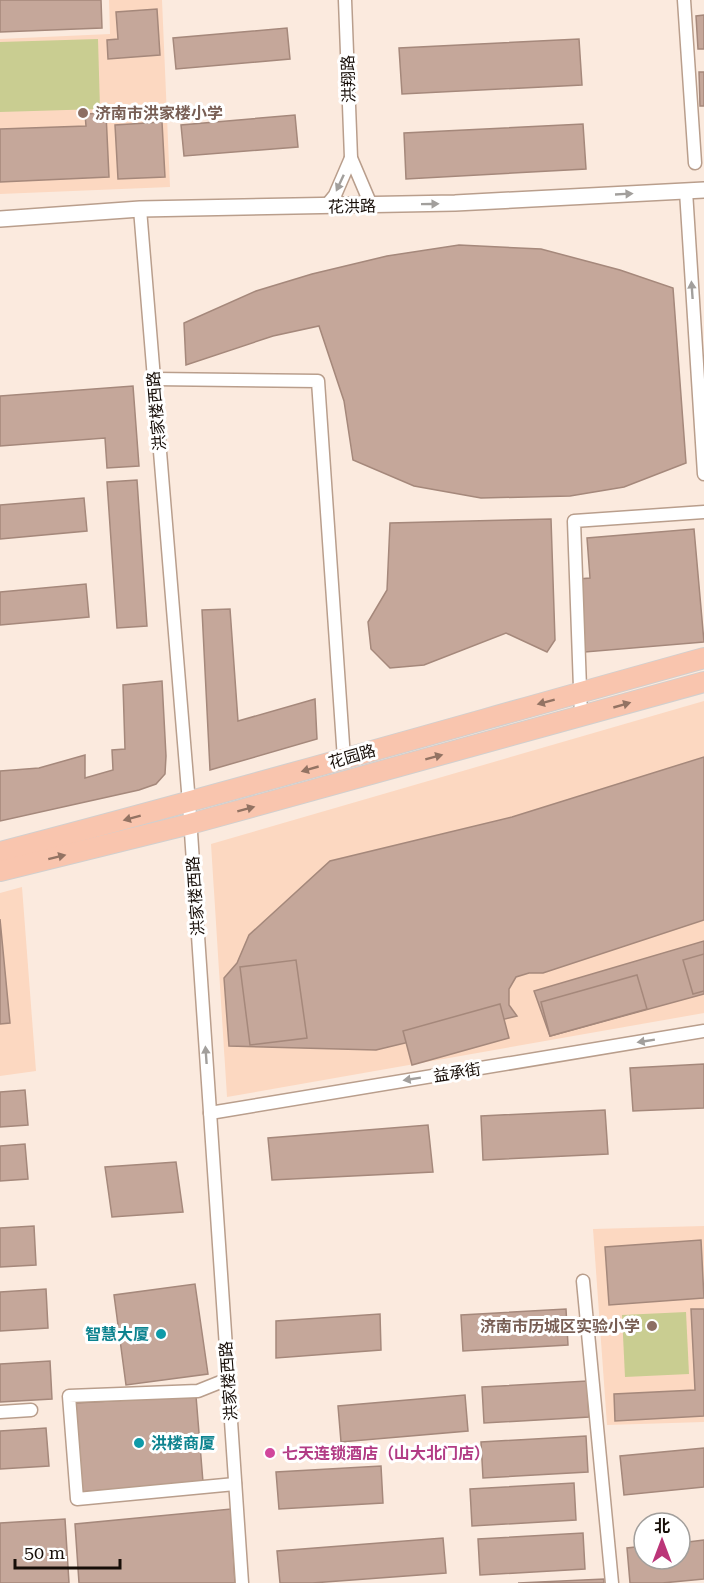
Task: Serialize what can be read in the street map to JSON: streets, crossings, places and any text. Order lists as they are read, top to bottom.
{
  "streets": {
    "main road": ["花园路"],
    "street": [
      "洪翔路",
      "花洪路",
      "洪家楼西路",
      "益承街"
    ]
  },
  "crossings": [
    ["洪翔路", "花洪路"],
    ["花洪路", "洪家楼西路"],
    ["洪家楼西路", "花园路"],
    ["洪家楼西路", "益承街"]
  ],
  "one_way": ["花洪路", "益承街"],
  "places": [
    "济南市洪家楼小学",
    "济南市历城区实验小学",
    "智慧大厦",
    "洪楼商厦",
    "七天连锁酒店（山大北门店）"
  ],
  "scale_bar": "50 m",
  "north": "top"
}
